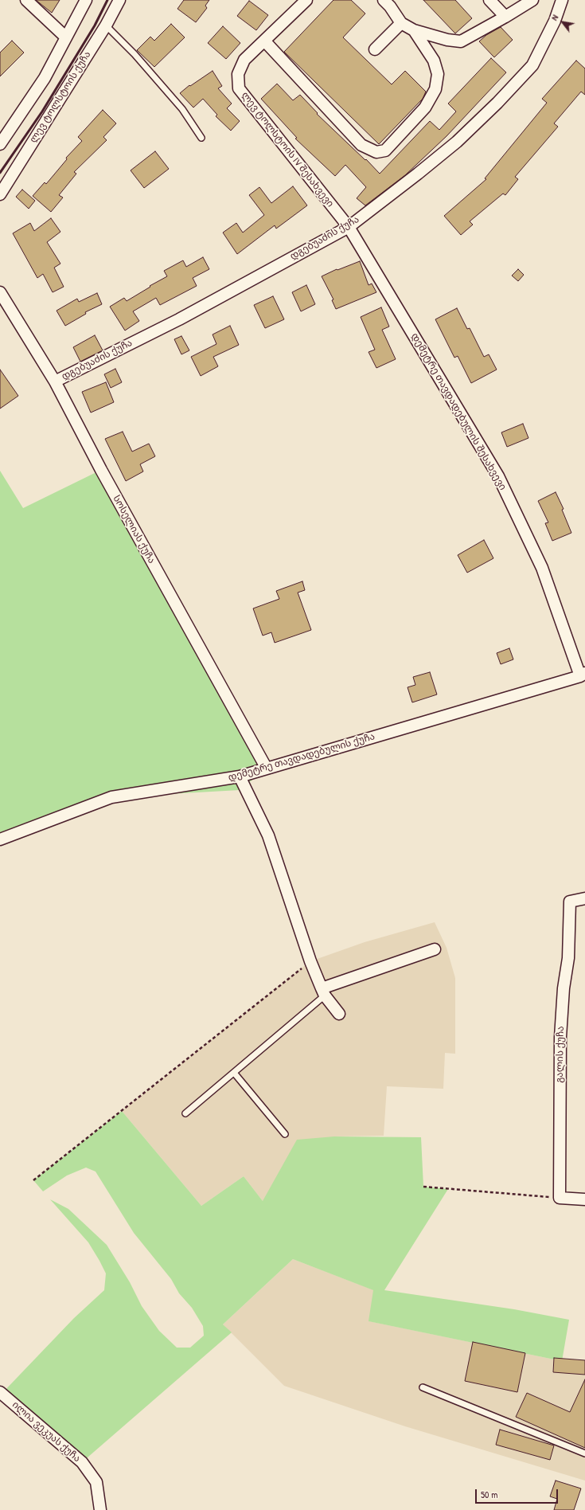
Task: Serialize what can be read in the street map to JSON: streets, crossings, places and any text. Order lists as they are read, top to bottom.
{
  "streets": {
    "street": [
      "ლევ ტოლსტოის ქუჩა",
      "ლევ ტოლსტოის IV შესახვევი",
      "დგებუაძის ქუჩა",
      "დემეტრე თავდადებულის შესახვევი",
      "სოსელიას ქუჩა",
      "დემეტრე თავდადებულის ქუჩა",
      "გალის ქუჩა",
      "ილია ვეკუას ქუჩა"
    ]
  },
  "crossings": [
    ["ლევ ტოლსტოის IV შესახვევი", "დგებუაძის ქუჩა"],
    ["ლევ ტოლსტოის IV შესახვევი", "დემეტრე თავდადებულის შესახვევი"],
    ["დგებუაძის ქუჩა", "დემეტრე თავდადებულის შესახვევი"],
    ["დგებუაძის ქუჩა", "სოსელიას ქუჩა"],
    ["დემეტრე თავდადებულის შესახვევი", "დემეტრე თავდადებულის ქუჩა"],
    ["სოსელიას ქუჩა", "დემეტრე თავდადებულის ქუჩა"]
  ],
  "scale_bar": "50 m",
  "north": "top left"
}
